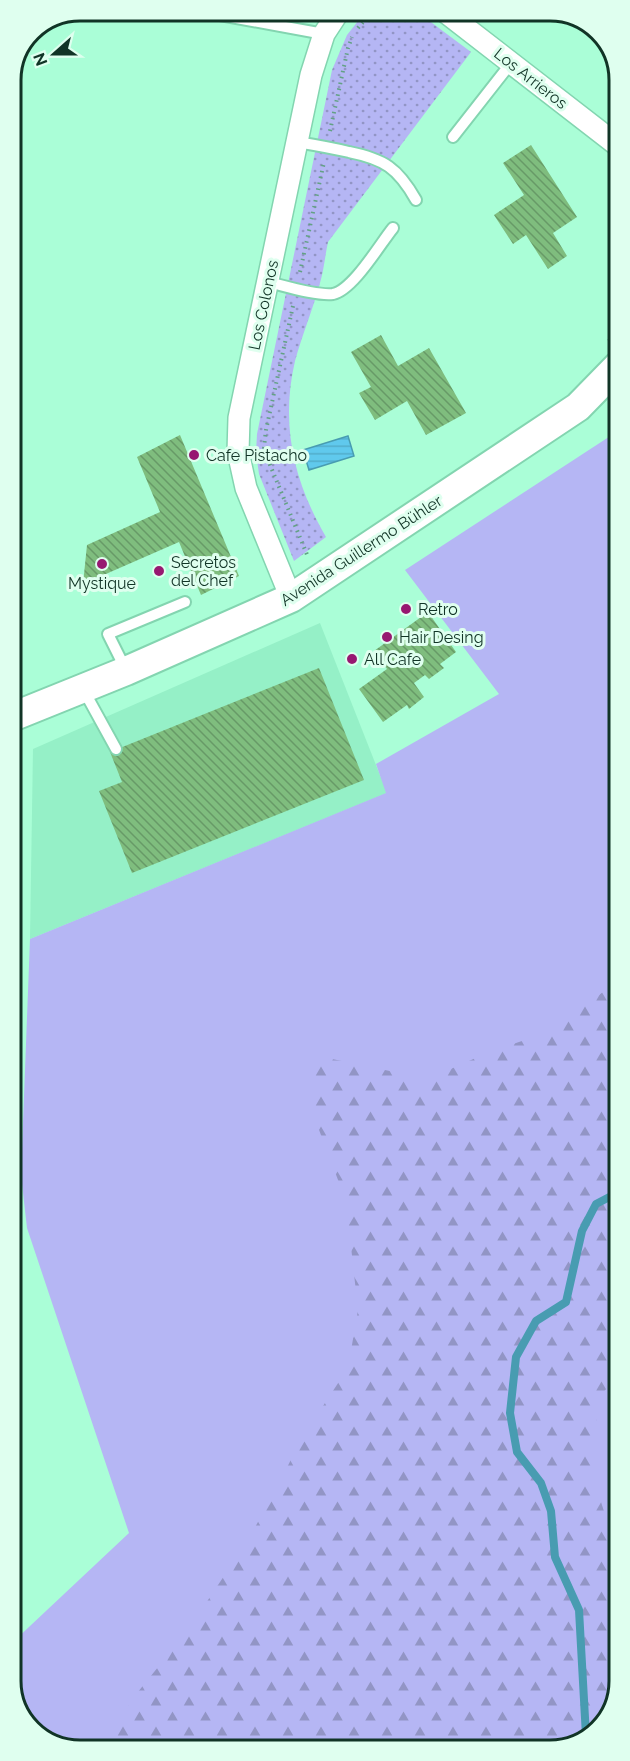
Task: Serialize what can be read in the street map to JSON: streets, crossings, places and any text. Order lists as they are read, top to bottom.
{
  "streets": {
    "main road": ["Avenida Guillermo Bühler"],
    "street": ["Los Arrieros", "Los Colonos"]
  },
  "crossings": [
    ["Los Colonos", "Avenida Guillermo Bühler"]
  ],
  "places": [
    "Cafe Pistacho",
    "Mystique",
    "Secretos del Chef",
    "Retro",
    "Hair Desing",
    "All Cafe"
  ],
  "north": "left"
}
